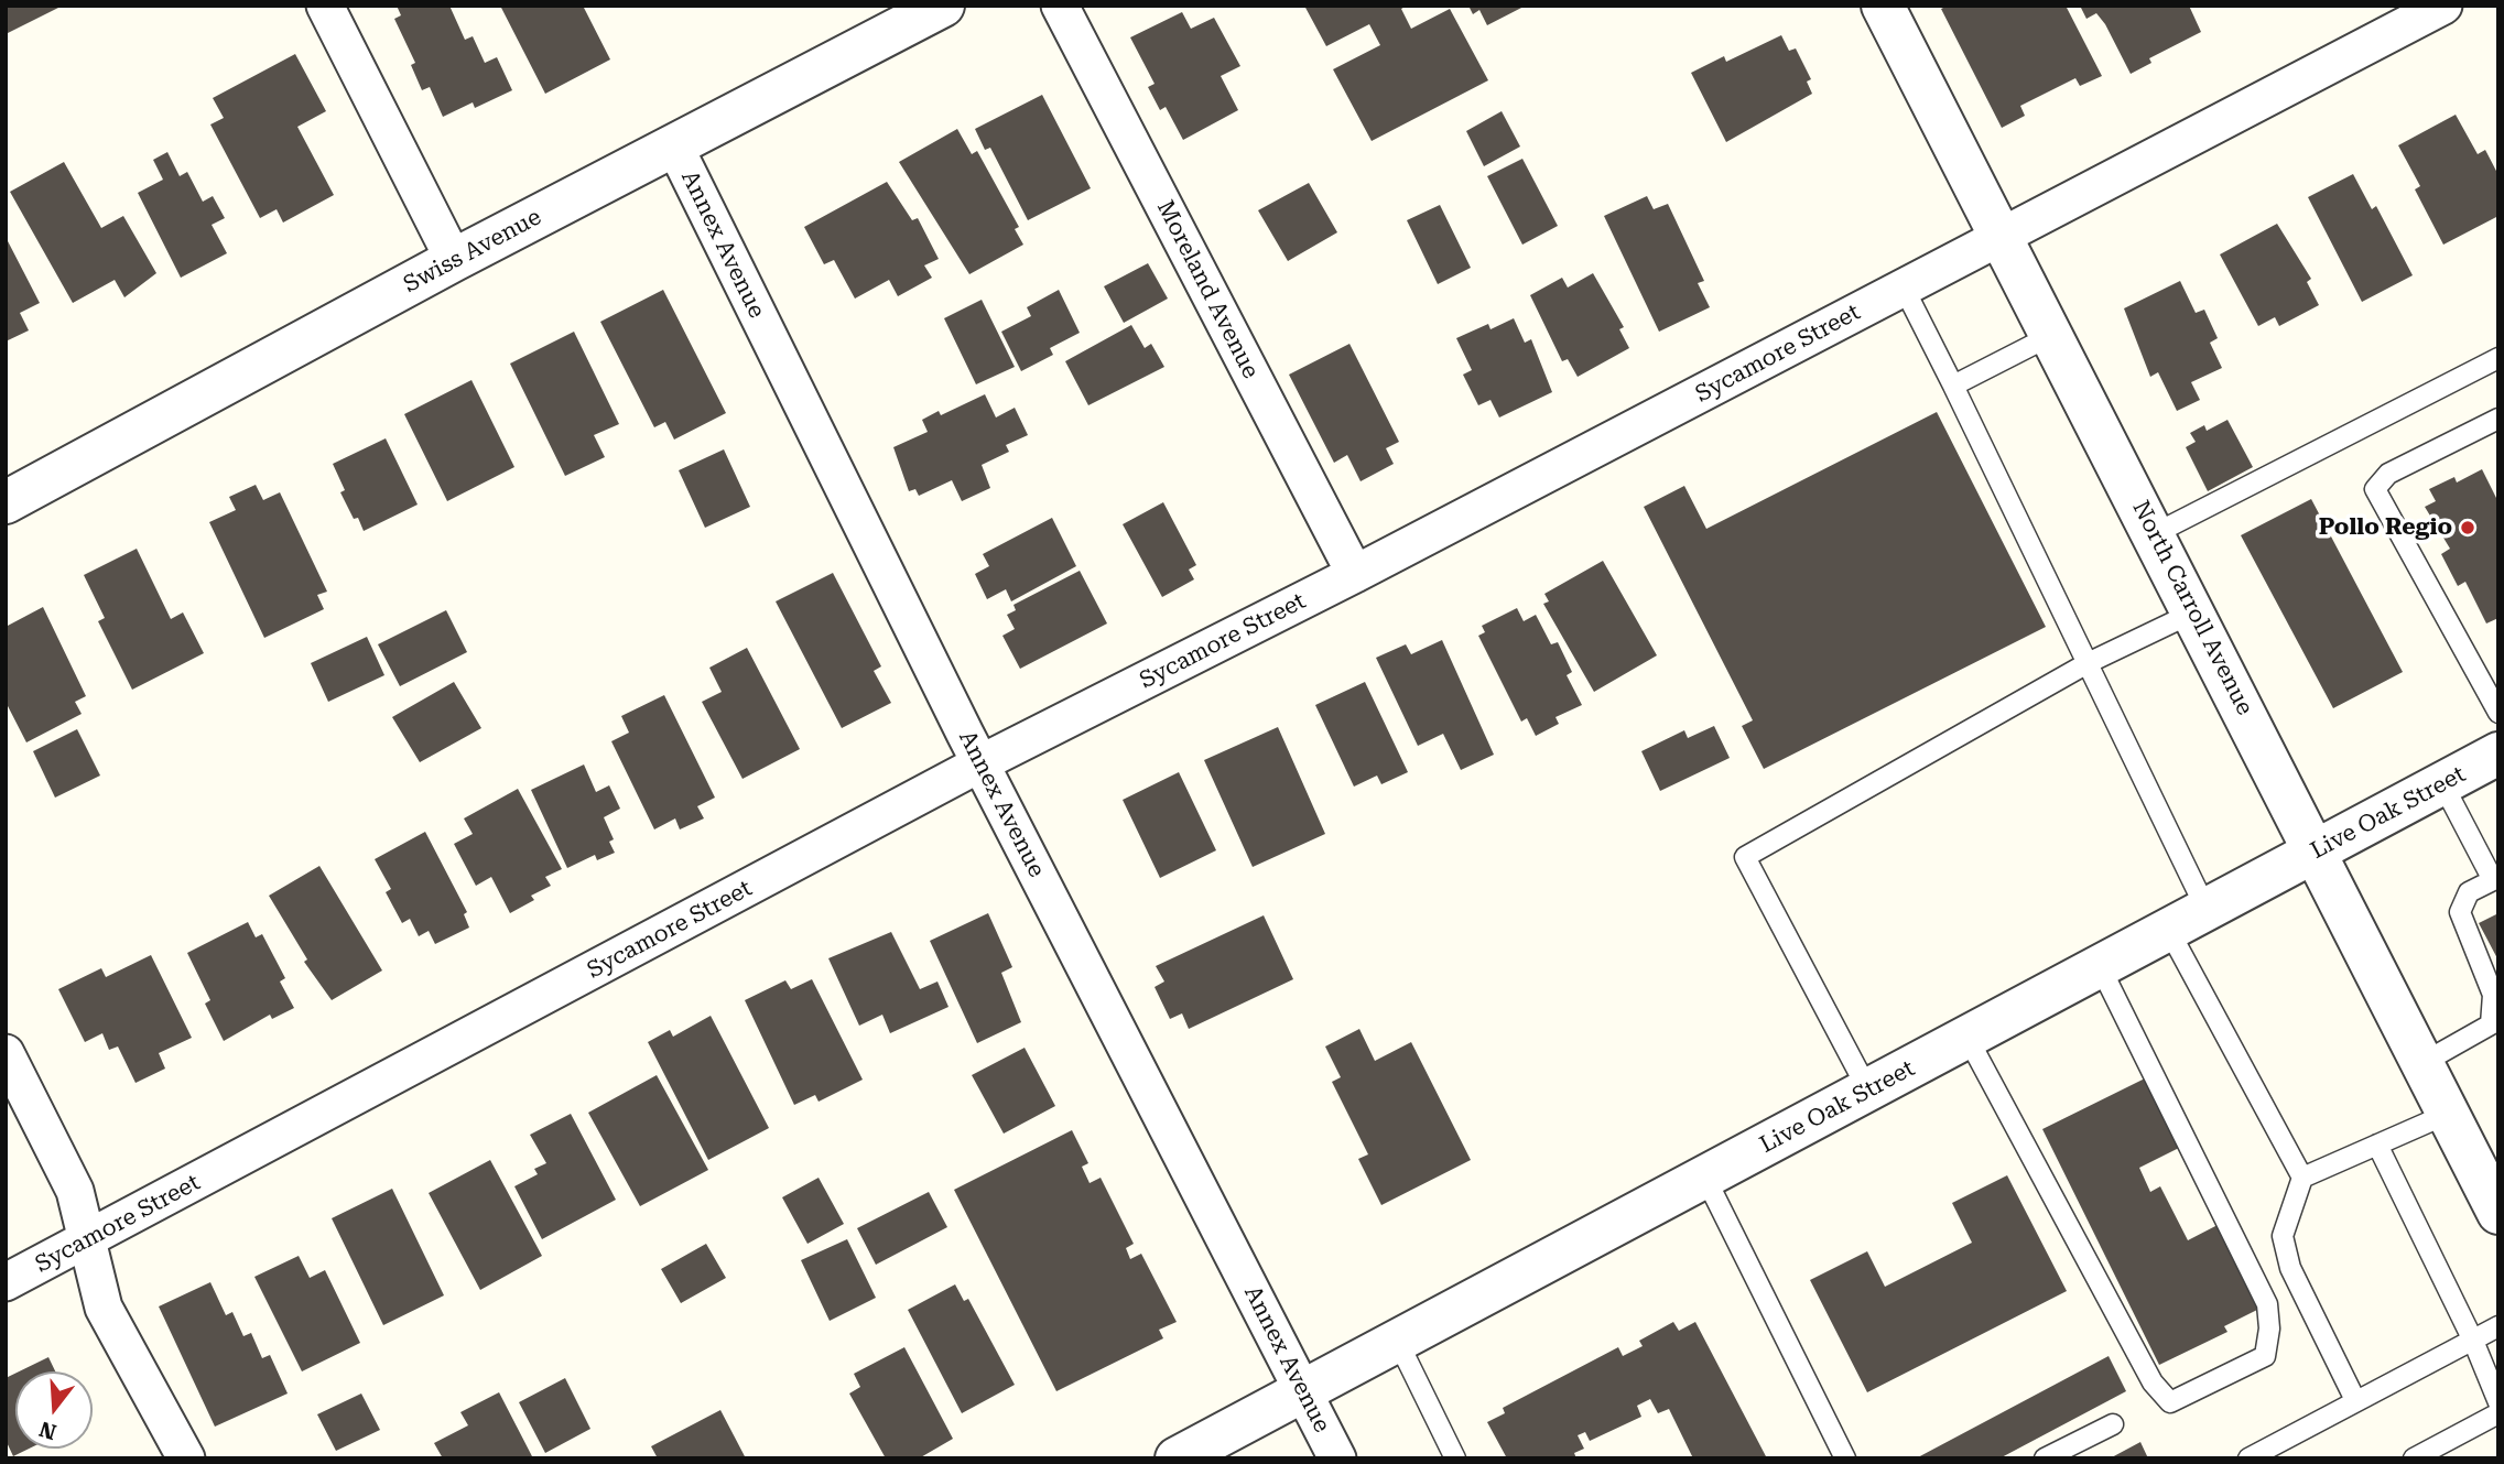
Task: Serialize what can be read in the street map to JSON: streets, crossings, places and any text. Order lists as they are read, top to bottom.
{
  "streets": {
    "street": [
      "Annex Avenue",
      "Swiss Avenue",
      "Moreland Avenue",
      "Sycamore Street",
      "North Carroll Avenue",
      "Live Oak Street"
    ]
  },
  "crossings": [
    ["Annex Avenue", "Swiss Avenue"],
    ["Annex Avenue", "Sycamore Street"],
    ["Annex Avenue", "Live Oak Street"],
    ["Moreland Avenue", "Sycamore Street"],
    ["Sycamore Street", "North Carroll Avenue"],
    ["North Carroll Avenue", "Live Oak Street"]
  ],
  "places": ["Pollo Regio"],
  "north": "bottom"
}
